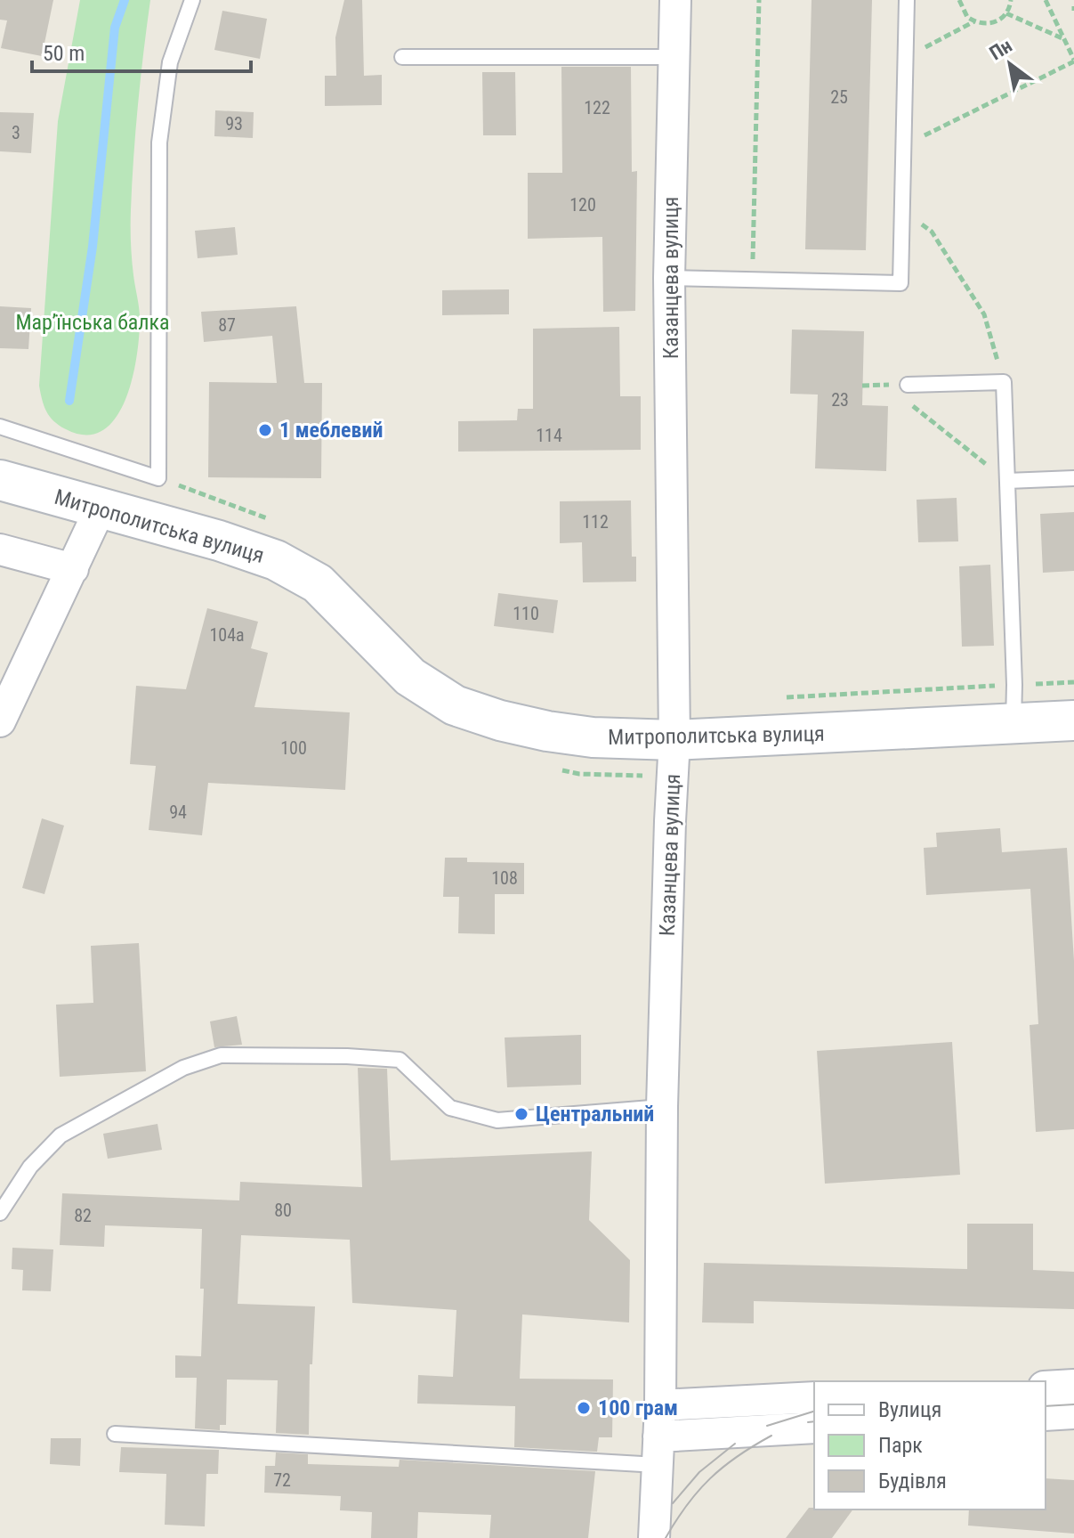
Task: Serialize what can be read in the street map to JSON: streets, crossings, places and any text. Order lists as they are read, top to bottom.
{
  "streets": {
    "main road": ["Митрополитська вулиця"],
    "street": ["Казанцева вулиця"]
  },
  "crossings": [
    ["Казанцева вулиця", "Митрополитська вулиця"]
  ],
  "parks": ["Мар’їнська балка"],
  "places": ["1 меблевий", "Центральний", "100 грам"],
  "house_numbers": [
    "25",
    "122",
    "93",
    "3",
    "120",
    "87",
    "23",
    "114",
    "112",
    "110",
    "104а",
    "100",
    "94",
    "108",
    "80",
    "82",
    "72"
  ],
  "legend": ["Вулиця", "Парк", "Будівля"],
  "scale_bar": "50 m",
  "north": "top left"
}
